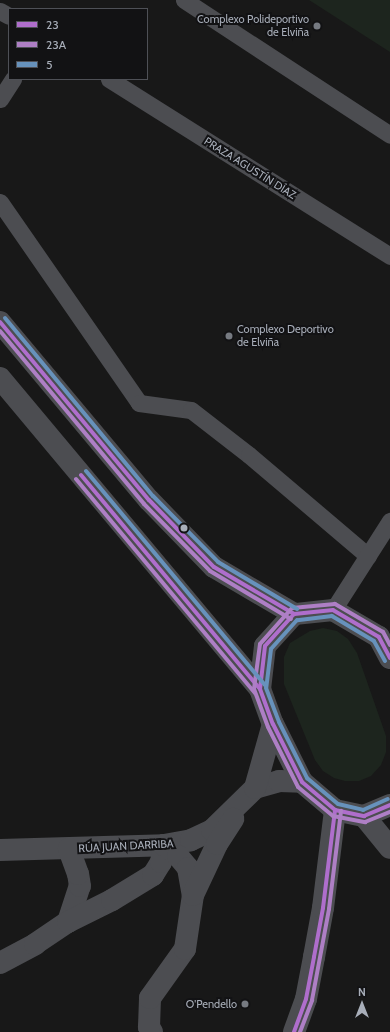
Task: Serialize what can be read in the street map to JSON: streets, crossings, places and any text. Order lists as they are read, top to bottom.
{
  "streets": {
    "street": ["RÚA JUAN DARRIBA"],
    "lane": ["PRAZA AGUSTÍN DÍAZ"]
  },
  "places": ["Complexo Polideportivo de Elviña", "Complexo Deportivo de Elviña", "O'Pendello"],
  "lines": ["transit line 5", "transit line 23", "transit line 23A"],
  "legend": ["23", "23A", "5"],
  "north": "top"
}
